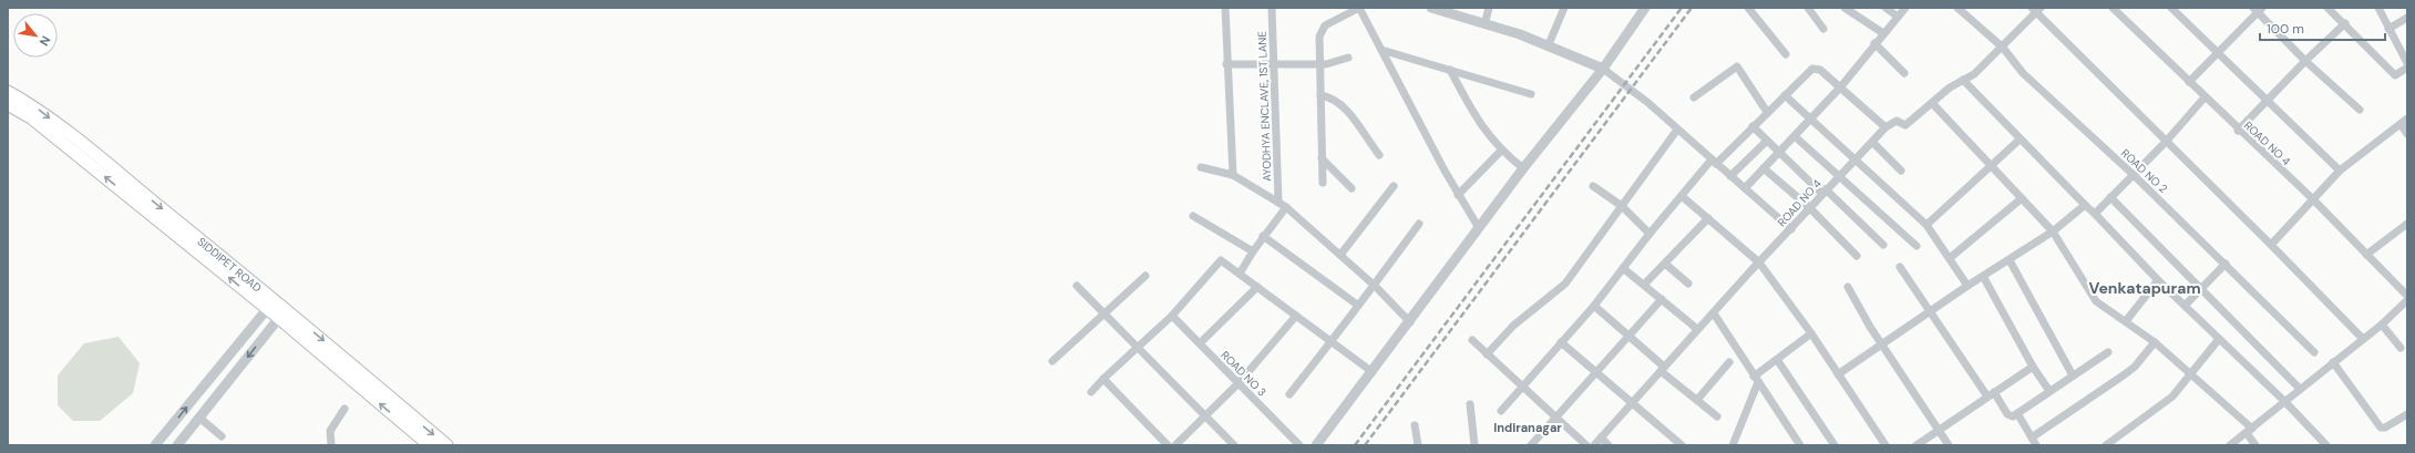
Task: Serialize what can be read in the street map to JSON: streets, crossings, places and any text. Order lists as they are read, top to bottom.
{
  "streets": {
    "main road": ["SIDDIPET ROAD"],
    "street": [
      "AYODHYA ENCLAVE, 1ST LANE",
      "ROAD NO 4",
      "ROAD NO 2",
      "ROAD NO 3"
    ]
  },
  "districts": ["Venkatapuram", "Indiranagar"],
  "scale_bar": "100 m",
  "north": "bottom right"
}
